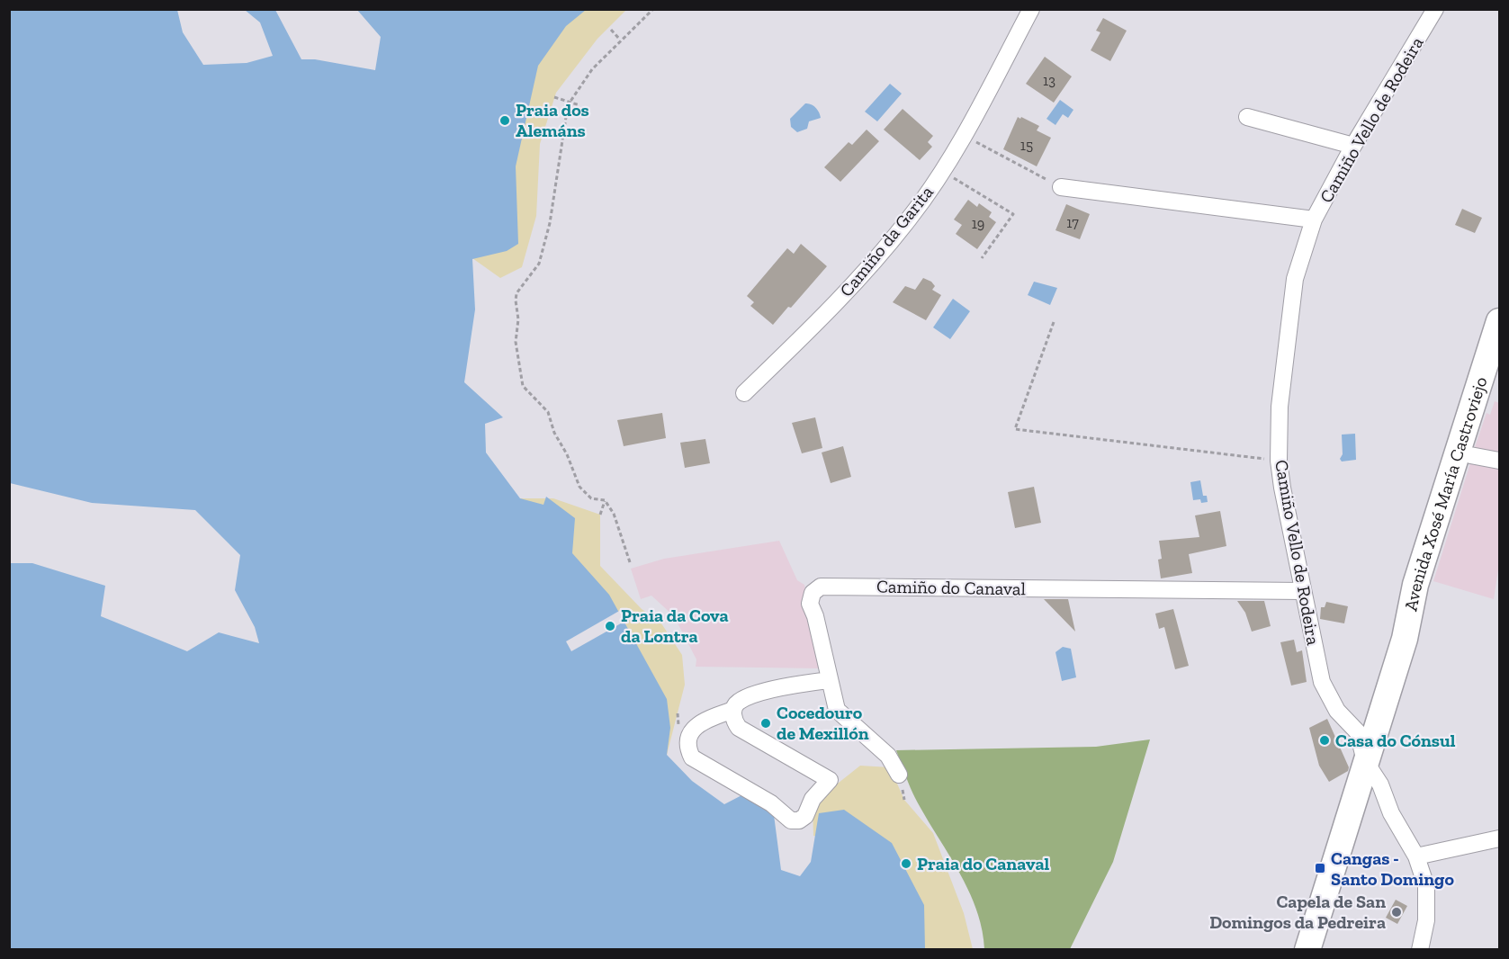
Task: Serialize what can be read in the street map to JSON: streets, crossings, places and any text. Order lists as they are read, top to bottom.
{
  "streets": {
    "main road": ["Avenida Xosé María Castroviejo"],
    "street": ["Camiño Vello de Rodeira", "Camiño da Garita", "Camiño do Canaval"]
  },
  "crossings": [
    ["Camiño Vello de Rodeira", "Avenida Xosé María Castroviejo"],
    ["Camiño Vello de Rodeira", "Camiño do Canaval"]
  ],
  "places": {
    "other": [
      "Praia dos Alemáns",
      "Praia da Cova da Lontra",
      "Cocedouro de Mexillón",
      "Casa do Cónsul",
      "Praia do Canaval",
      "Capela de San Domingos da Pedreira"
    ],
    "transit": ["Cangas - Santo Domingo"]
  },
  "house_numbers": [
    "13",
    "15",
    "17",
    "19"
  ]
}
